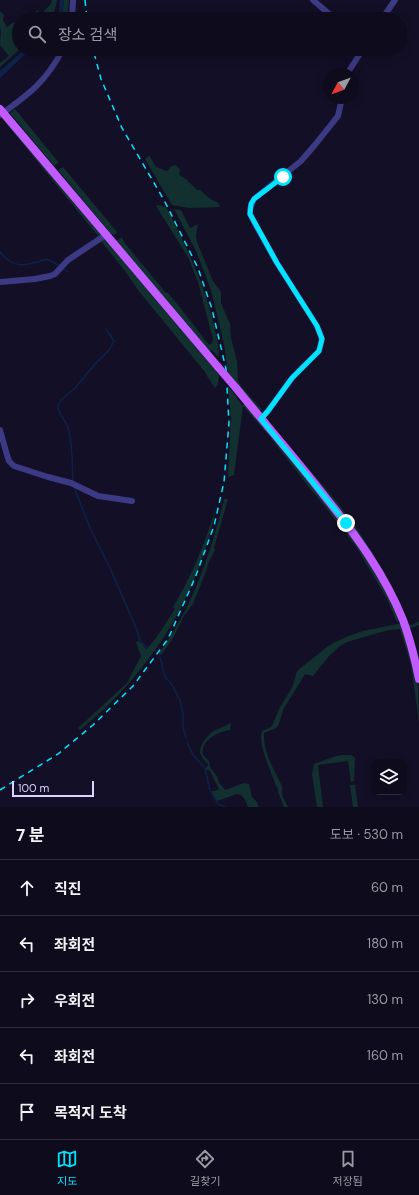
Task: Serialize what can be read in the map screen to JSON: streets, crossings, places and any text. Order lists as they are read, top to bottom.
{
  "scale_bar": "100 m",
  "north": "bottom left",
  "page": {
    "search": "장소 검색",
    "scale": "100 m",
    "heading": ["7 분", "도보 · 530 m"],
    "list": [
      ["직진", "60 m"],
      ["좌회전", "180 m"],
      ["우회전", "130 m"],
      ["좌회전", "160 m"],
      "목적지 도착"
    ],
    "nav": ["지도", "길찾기", "저장됨"]
  }
}
